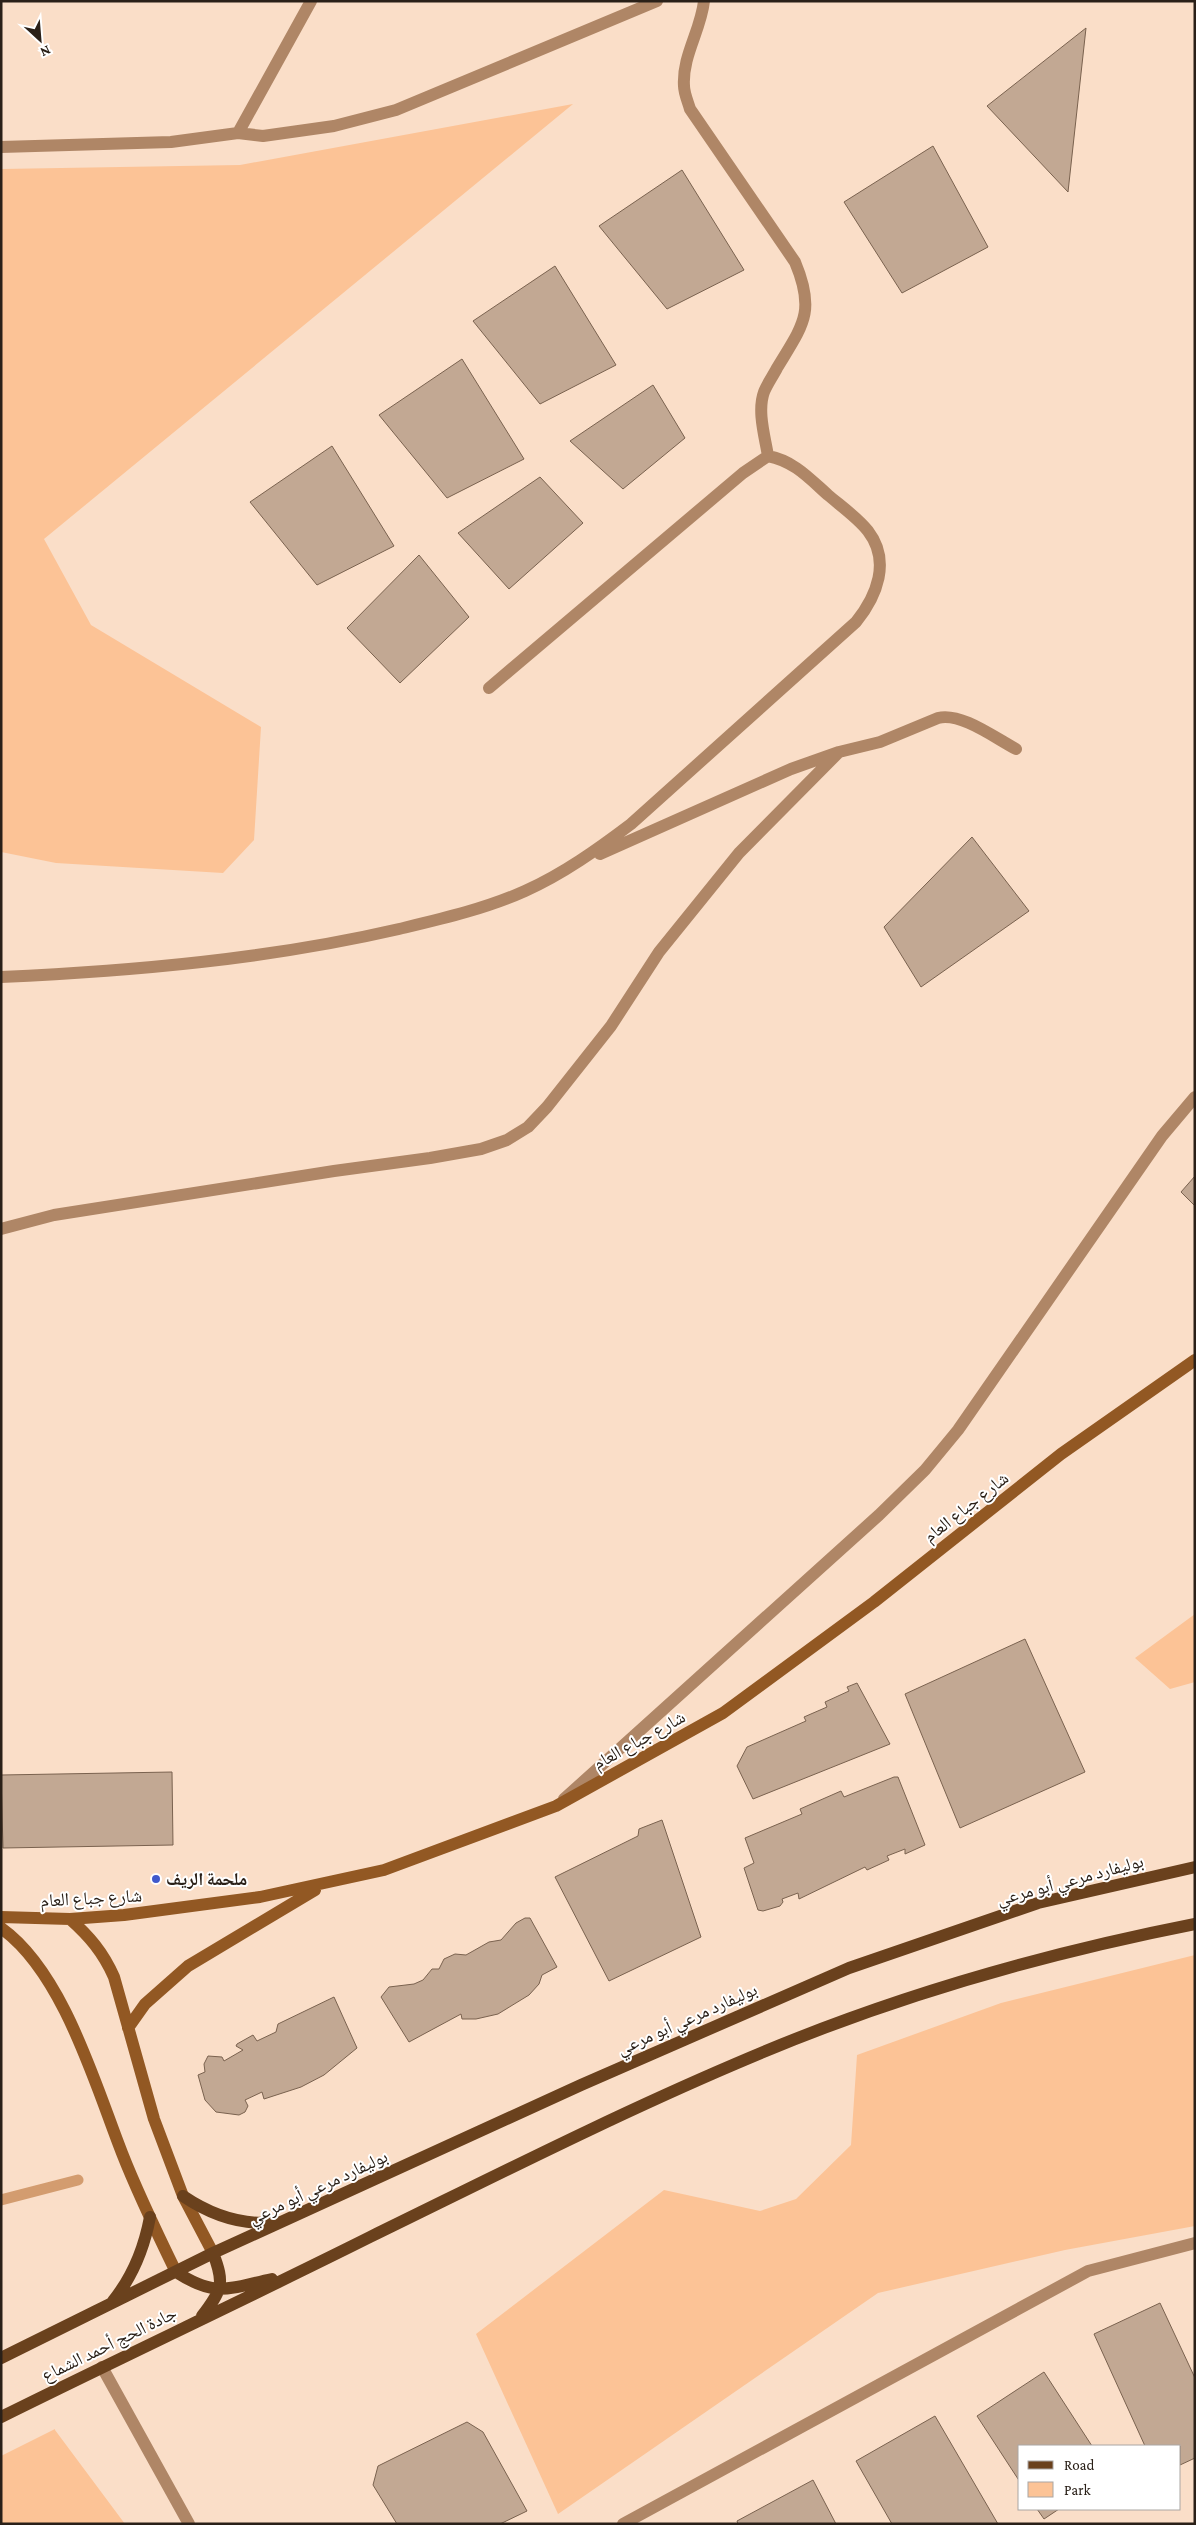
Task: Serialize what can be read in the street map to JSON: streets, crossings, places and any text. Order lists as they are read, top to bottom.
{
  "streets": {
    "main road": ["شارع جباع العام", "بوليفارد مرعي أبو مرعي", "جادة الحج أحمد الشماع"]
  },
  "crossings": [
    ["بوليفارد مرعي أبو مرعي", "جادة الحج أحمد الشماع"]
  ],
  "places": ["ملحمة الريف"],
  "legend": ["Road", "Park"],
  "north": "bottom right"
}
